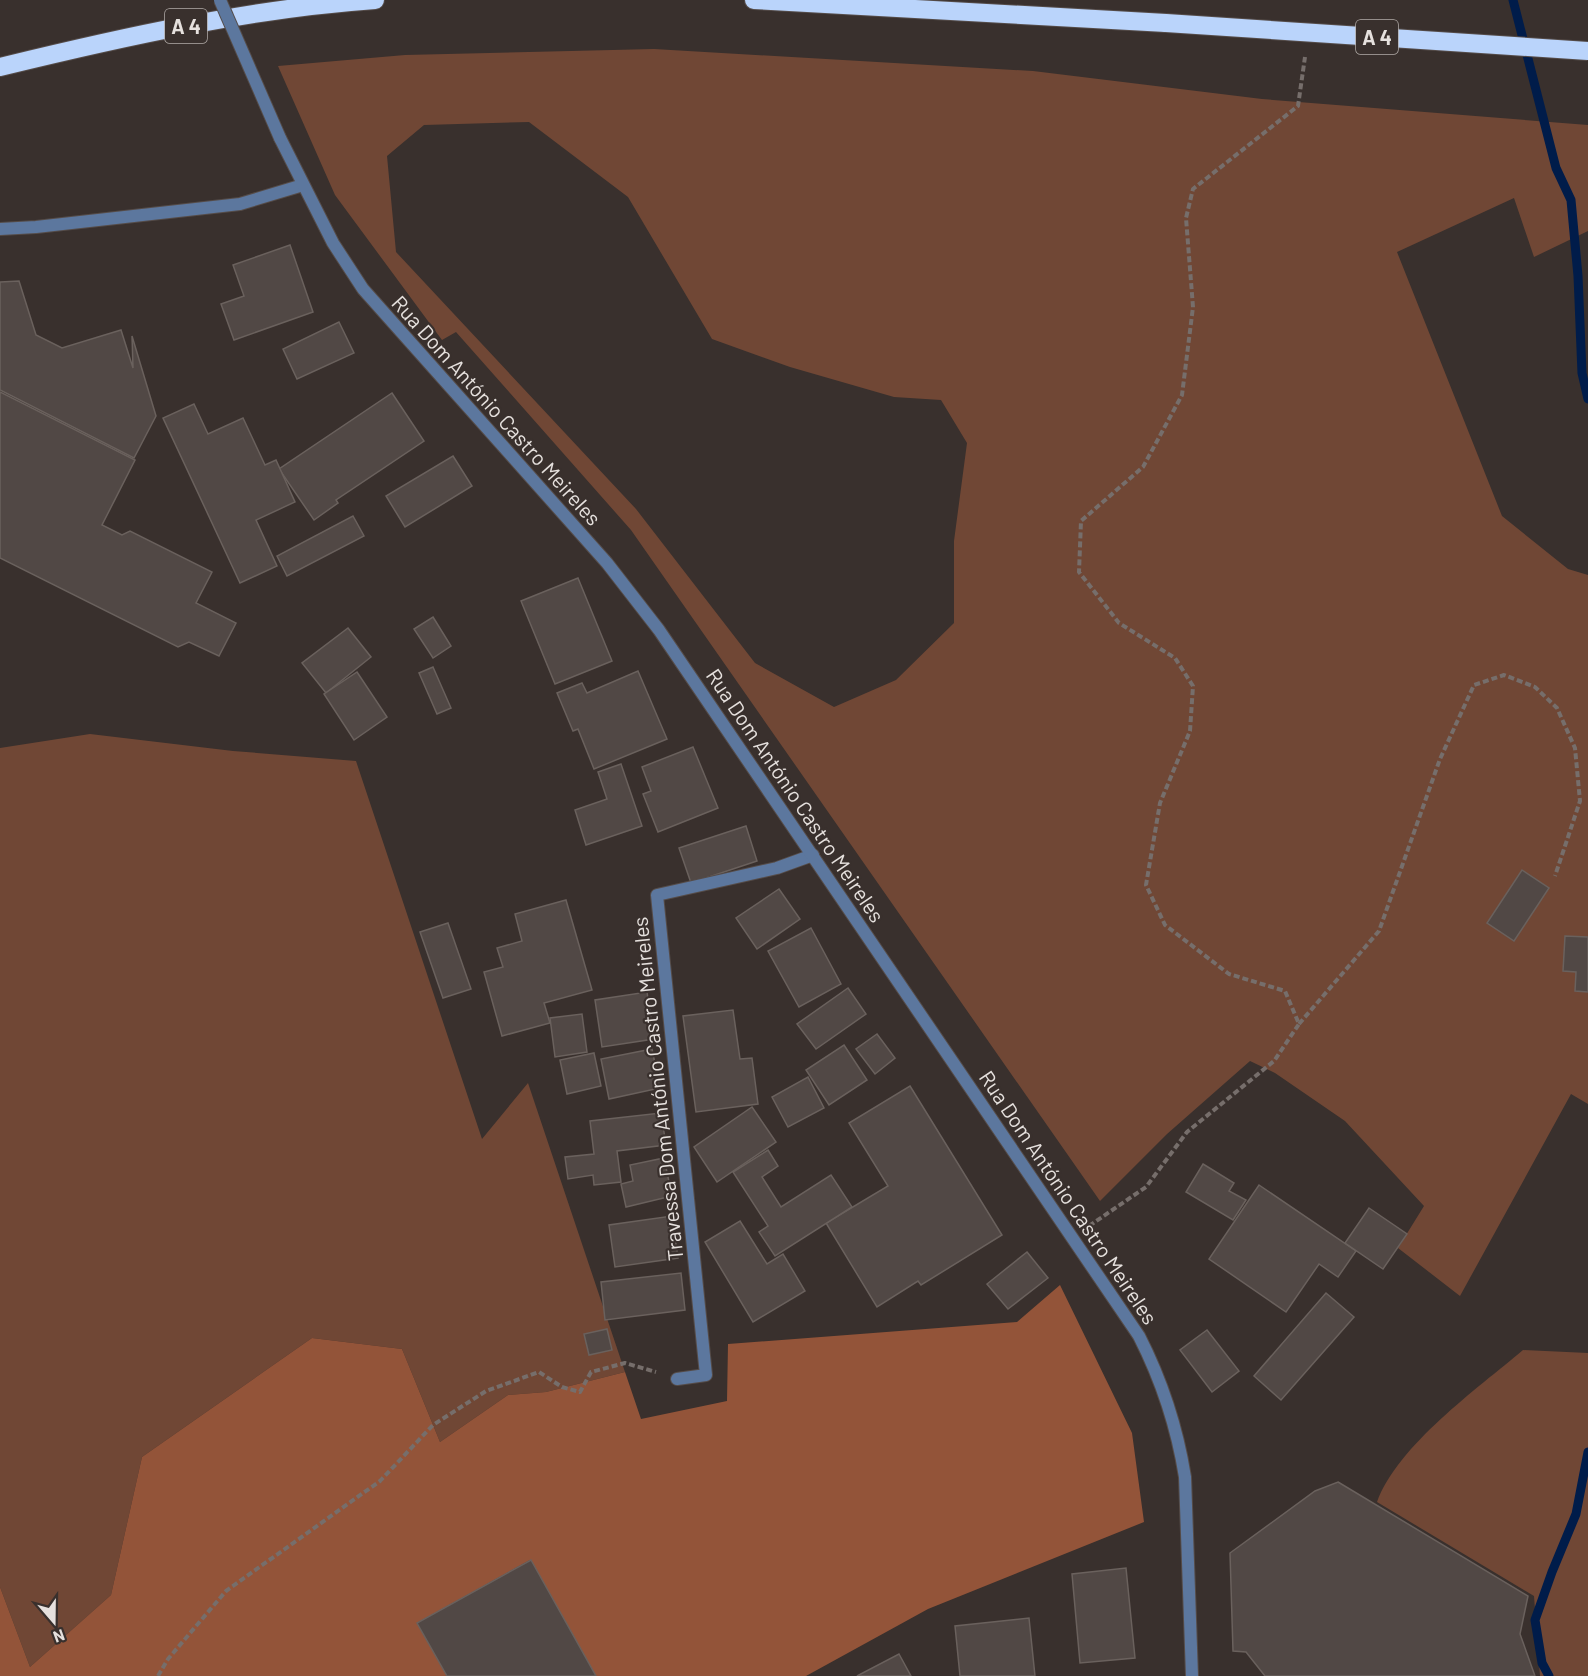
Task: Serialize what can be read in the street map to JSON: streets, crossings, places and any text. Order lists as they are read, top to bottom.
{
  "streets": {
    "highway": ["A 4"],
    "street": ["Rua Dom António Castro Meireles", "Travessa Dom António Castro Meireles"]
  },
  "crossings": [
    ["Rua Dom António Castro Meireles", "Travessa Dom António Castro Meireles"]
  ],
  "north": "bottom"
}
